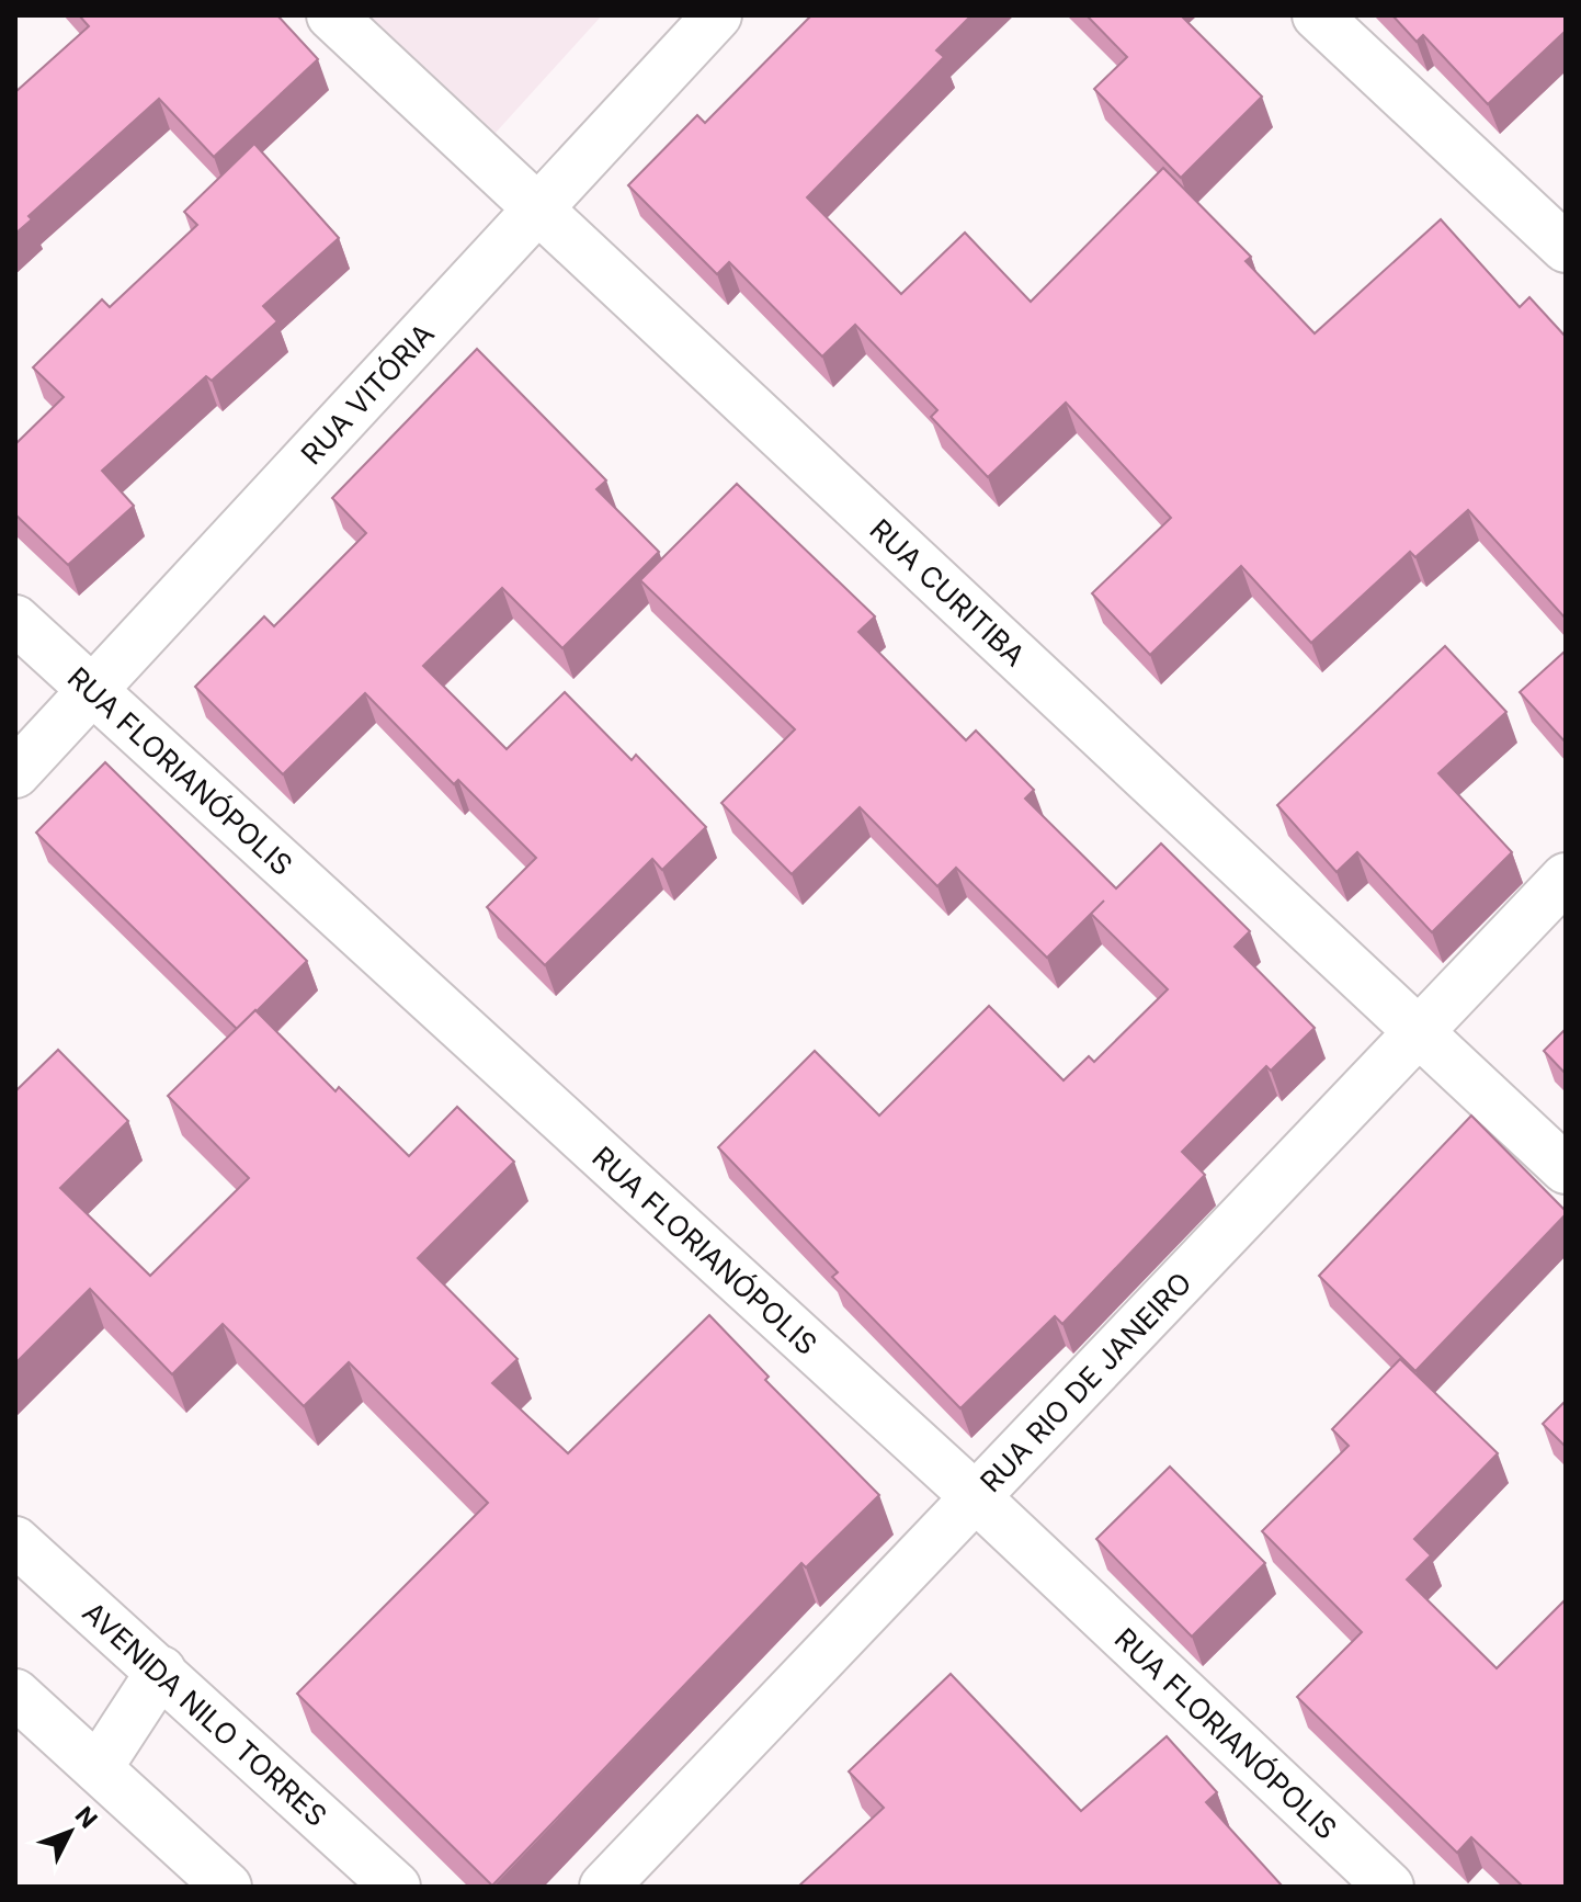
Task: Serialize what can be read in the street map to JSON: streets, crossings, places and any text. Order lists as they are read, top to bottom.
{
  "streets": {
    "street": [
      "RUA VITÓRIA",
      "RUA CURITIBA",
      "RUA FLORIANÓPOLIS",
      "RUA RIO DE JANEIRO",
      "AVENIDA NILO TORRES"
    ]
  },
  "crossings": [
    ["RUA VITÓRIA", "RUA CURITIBA"],
    ["RUA VITÓRIA", "RUA FLORIANÓPOLIS"],
    ["RUA CURITIBA", "RUA RIO DE JANEIRO"],
    ["RUA FLORIANÓPOLIS", "RUA RIO DE JANEIRO"]
  ],
  "north": "top right"
}
